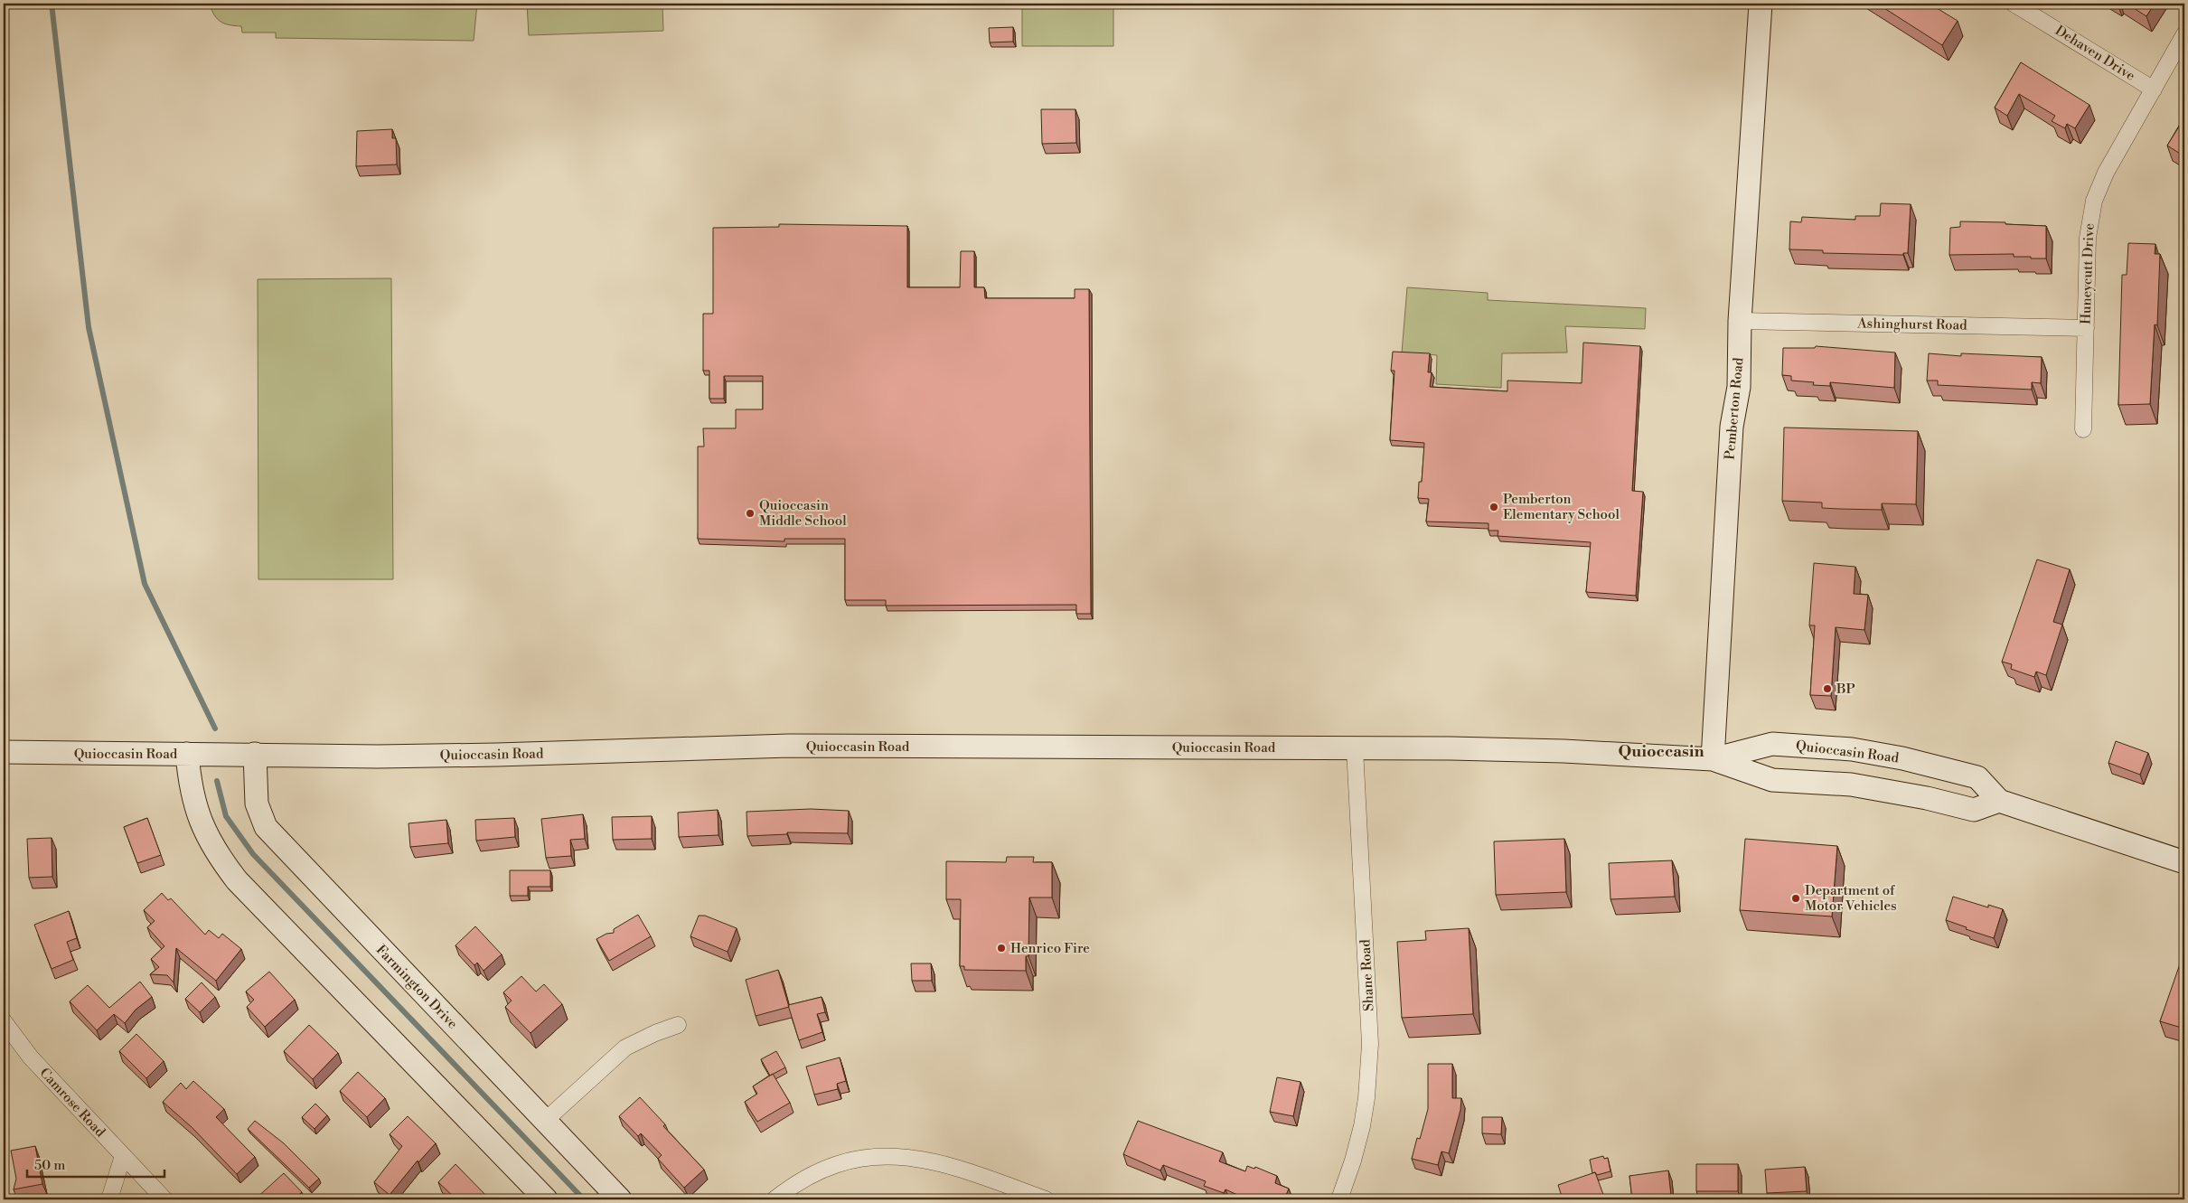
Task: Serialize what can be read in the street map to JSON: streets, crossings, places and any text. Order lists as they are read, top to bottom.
{
  "streets": {
    "main road": ["Pemberton Road", "Quioccasin Road", "Farmington Drive"],
    "street": [
      "Dehaven Drive",
      "Huneycutt Drive",
      "Ashinghurst Road",
      "Shane Road",
      "Camrose Road"
    ]
  },
  "crossings": [
    ["Dehaven Drive", "Huneycutt Drive"],
    ["Huneycutt Drive", "Ashinghurst Road"],
    ["Ashinghurst Road", "Pemberton Road"],
    ["Pemberton Road", "Quioccasin Road"],
    ["Quioccasin Road", "Shane Road"],
    ["Quioccasin Road", "Farmington Drive"]
  ],
  "districts": ["Quioccasin"],
  "places": [
    "Pemberton Elementary School",
    "Quioccasin Middle School",
    "BP",
    "Department of Motor Vehicles",
    "Henrico Fire"
  ],
  "scale_bar": "50 m"
}
